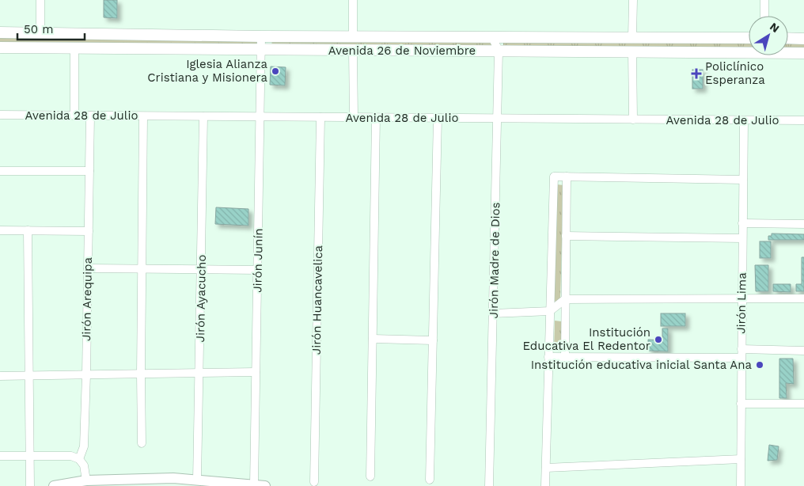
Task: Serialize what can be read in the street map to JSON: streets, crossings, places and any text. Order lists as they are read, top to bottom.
{
  "streets": {
    "main road": ["Avenida 26 de Noviembre"],
    "street": [
      "Avenida 28 de Julio",
      "Jirón Junín",
      "Jirón Madre de Dios",
      "Jirón Ayacucho",
      "Jirón Arequipa",
      "Jirón Huancavelica",
      "Jirón Lima"
    ]
  },
  "crossings": [
    ["Avenida 26 de Noviembre", "Jirón Junín"],
    ["Avenida 26 de Noviembre", "Jirón Madre de Dios"],
    ["Avenida 28 de Julio", "Jirón Junín"],
    ["Avenida 28 de Julio", "Jirón Madre de Dios"],
    ["Avenida 28 de Julio", "Jirón Ayacucho"],
    ["Avenida 28 de Julio", "Jirón Arequipa"],
    ["Avenida 28 de Julio", "Jirón Huancavelica"],
    ["Avenida 28 de Julio", "Jirón Lima"]
  ],
  "places": {
    "other": ["Iglesia Alianza Cristiana y Misionera", "Institución Educativa El Redentor", "Institución educativa inicial Santa Ana"],
    "health": ["Policlínico Esperanza"]
  },
  "scale_bar": "50 m",
  "north": "top right"
}
